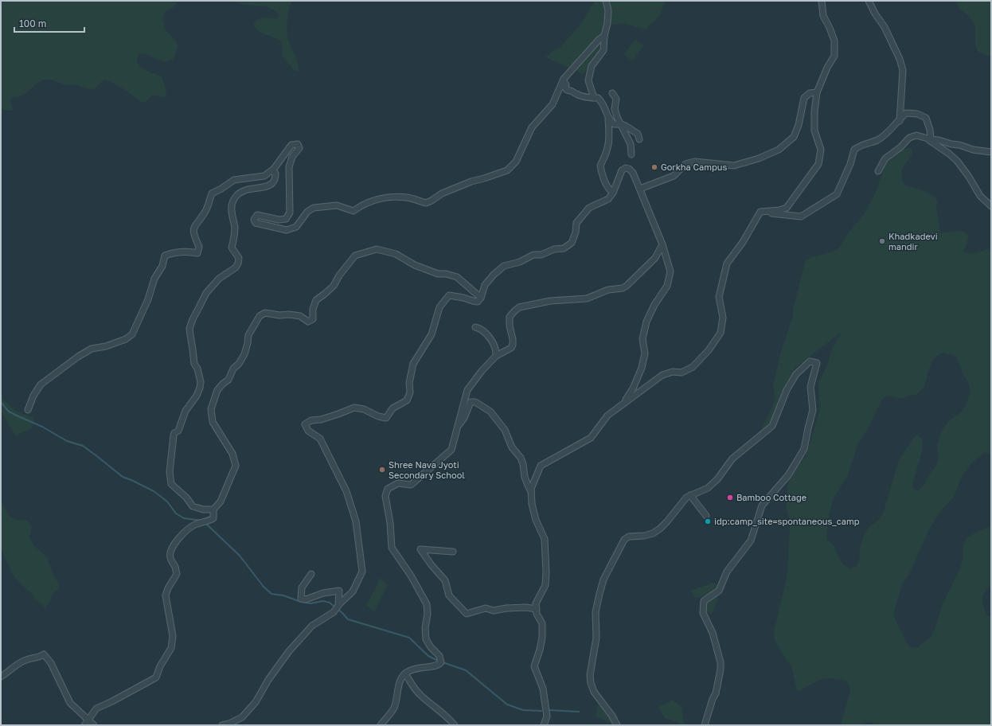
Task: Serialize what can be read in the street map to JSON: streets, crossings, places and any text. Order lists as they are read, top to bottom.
{
  "places": [
    "Gorkha Campus",
    "Khadkadevi mandir",
    "Shree Nava Jyoti Secondary School",
    "Bamboo Cottage",
    "idp:camp_site=spontaneous_camp"
  ],
  "scale_bar": "100 m"
}
